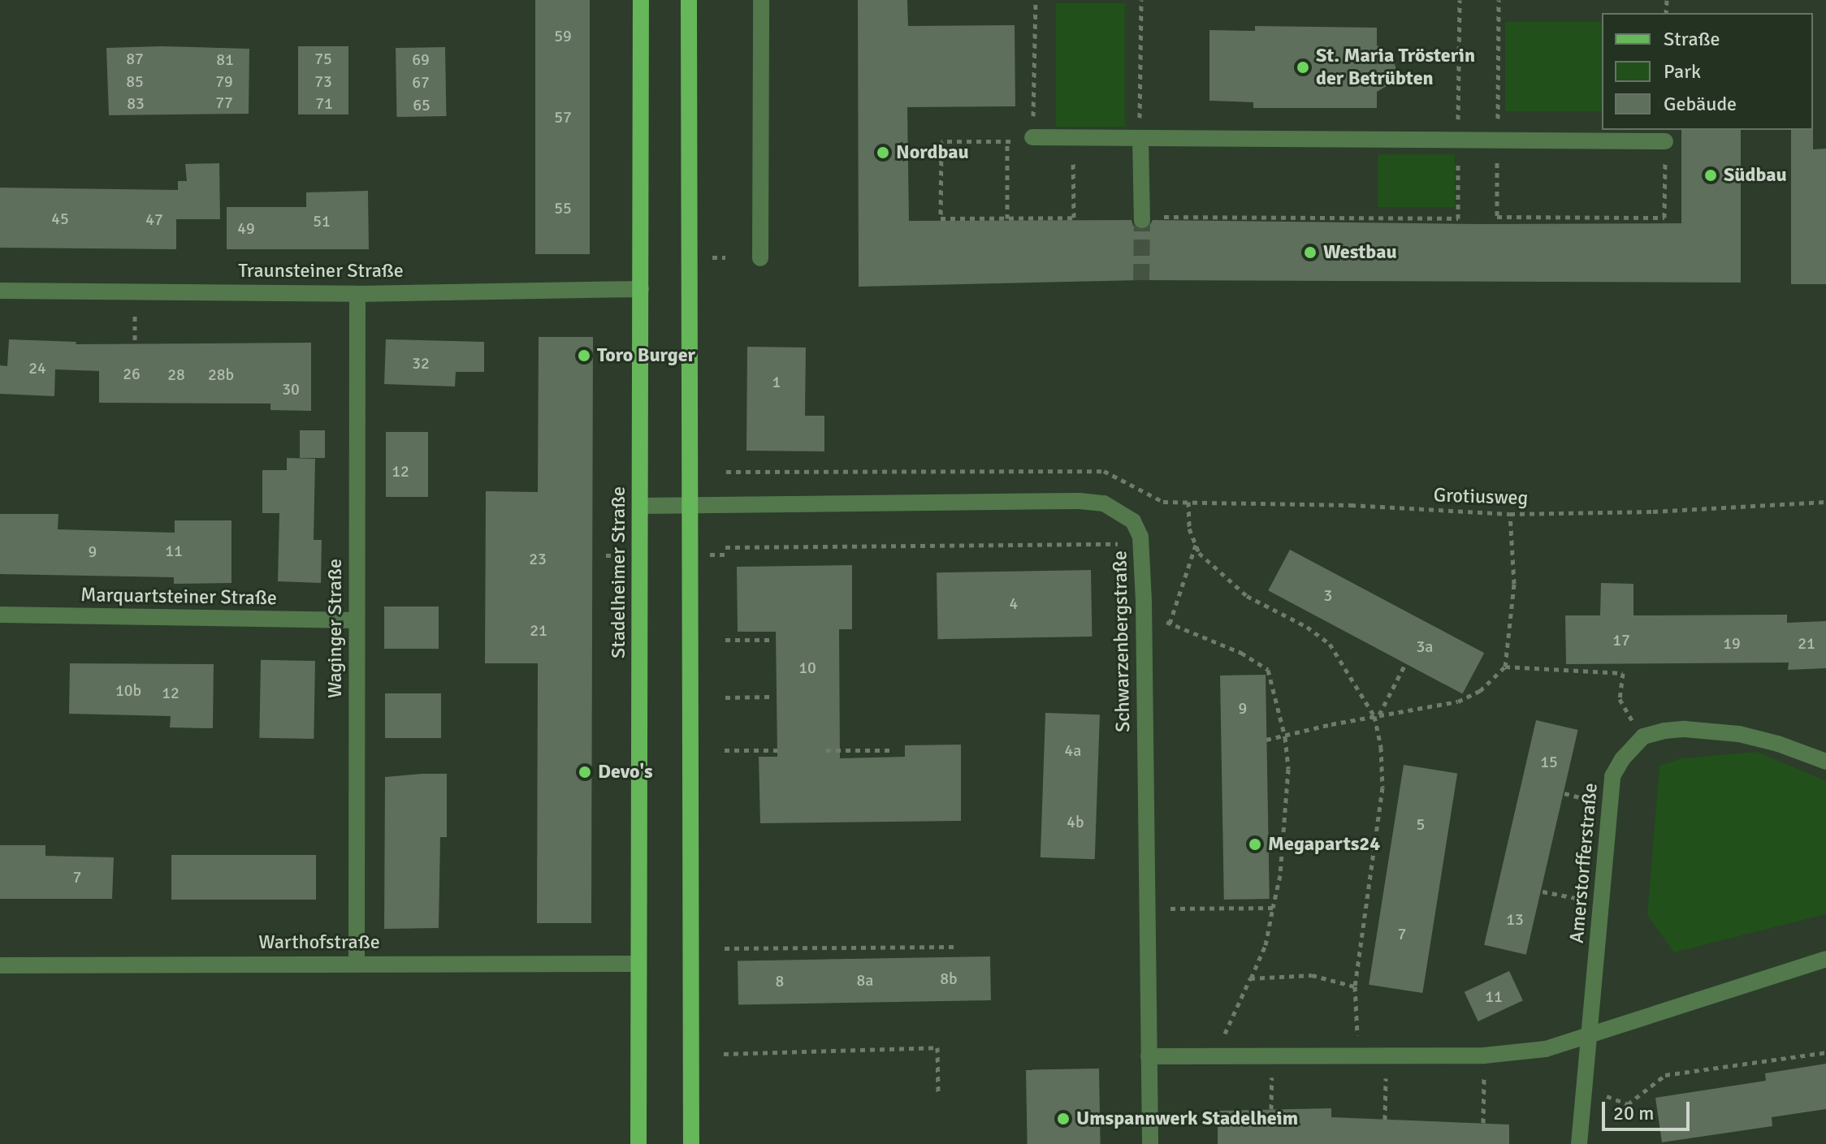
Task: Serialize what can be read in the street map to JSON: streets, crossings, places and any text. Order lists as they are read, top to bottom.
{
  "streets": {
    "main road": ["Stadelheimer Straße"],
    "street": [
      "Traunsteiner Straße",
      "Marquartsteiner Straße",
      "Waginger Straße",
      "Schwarzenbergstraße",
      "Amerstorfferstraße",
      "Warthofstraße"
    ],
    "path": ["Grotiusweg"]
  },
  "crossings": [
    ["Traunsteiner Straße", "Stadelheimer Straße"],
    ["Traunsteiner Straße", "Waginger Straße"],
    ["Stadelheimer Straße", "Schwarzenbergstraße"],
    ["Stadelheimer Straße", "Warthofstraße"],
    ["Marquartsteiner Straße", "Waginger Straße"],
    ["Waginger Straße", "Warthofstraße"]
  ],
  "places": [
    "St. Maria Trösterin der Betrübten",
    "Nordbau",
    "Südbau",
    "Westbau",
    "Toro Burger",
    "Devo's",
    "Megaparts24",
    "Umspannwerk Stadelheim"
  ],
  "house_numbers": [
    "59",
    "87",
    "75",
    "81",
    "69",
    "85",
    "79",
    "73",
    "67",
    "77",
    "83",
    "71",
    "65",
    "57",
    "55",
    "45",
    "47",
    "51",
    "49",
    "32",
    "24",
    "26",
    "28",
    "28b",
    "1",
    "30",
    "12",
    "11",
    "9",
    "23",
    "3",
    "4",
    "21",
    "17",
    "19",
    "21",
    "3a",
    "10",
    "10b",
    "12",
    "9",
    "4a",
    "15",
    "4b",
    "5",
    "7",
    "13",
    "7",
    "8b",
    "8a",
    "8",
    "11"
  ],
  "legend": ["Straße", "Park", "Gebäude"],
  "scale_bar": "20 m"
}
